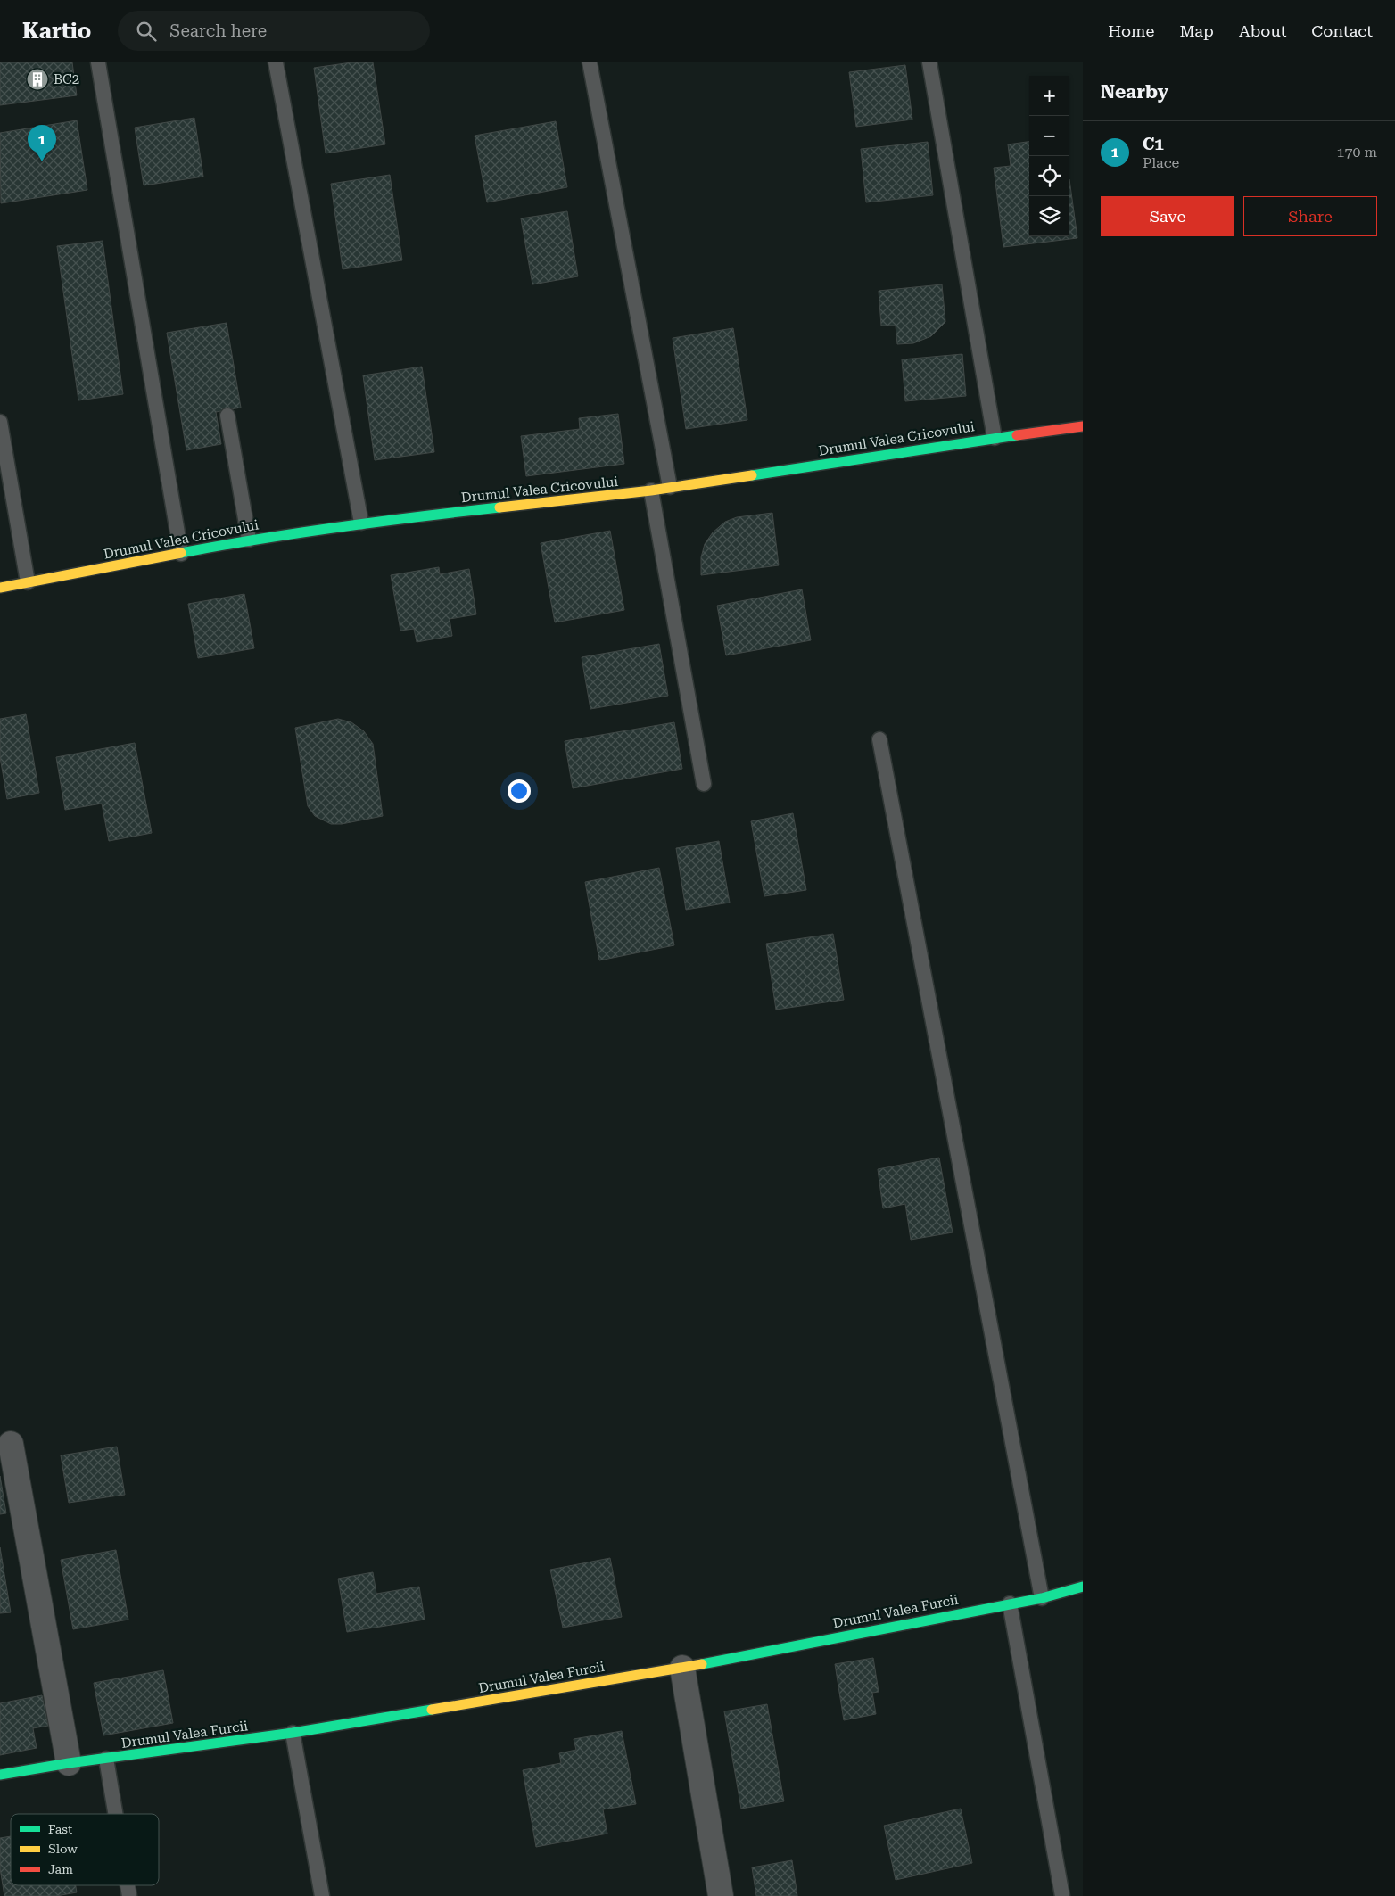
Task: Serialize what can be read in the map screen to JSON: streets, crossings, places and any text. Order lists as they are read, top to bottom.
{
  "streets": {
    "street": ["Drumul Valea Cricovului", "Drumul Valea Furcii"]
  },
  "places": {
    "building": ["BC2"]
  },
  "legend": ["Fast", "Slow", "Jam"],
  "page": {
    "header": "Kartio",
    "search": "Search here",
    "nav": [
      "Home",
      "Map",
      "About",
      "Contact"
    ],
    "heading": "Nearby",
    "map_buttons": ["+", "−"],
    "list": [
      {
        "mark": "1",
        "name": "C1",
        "note": "Place",
        "value": "170 m"
      }
    ],
    "pins": "1",
    "buttons": ["Save", "Share"]
  }
}
